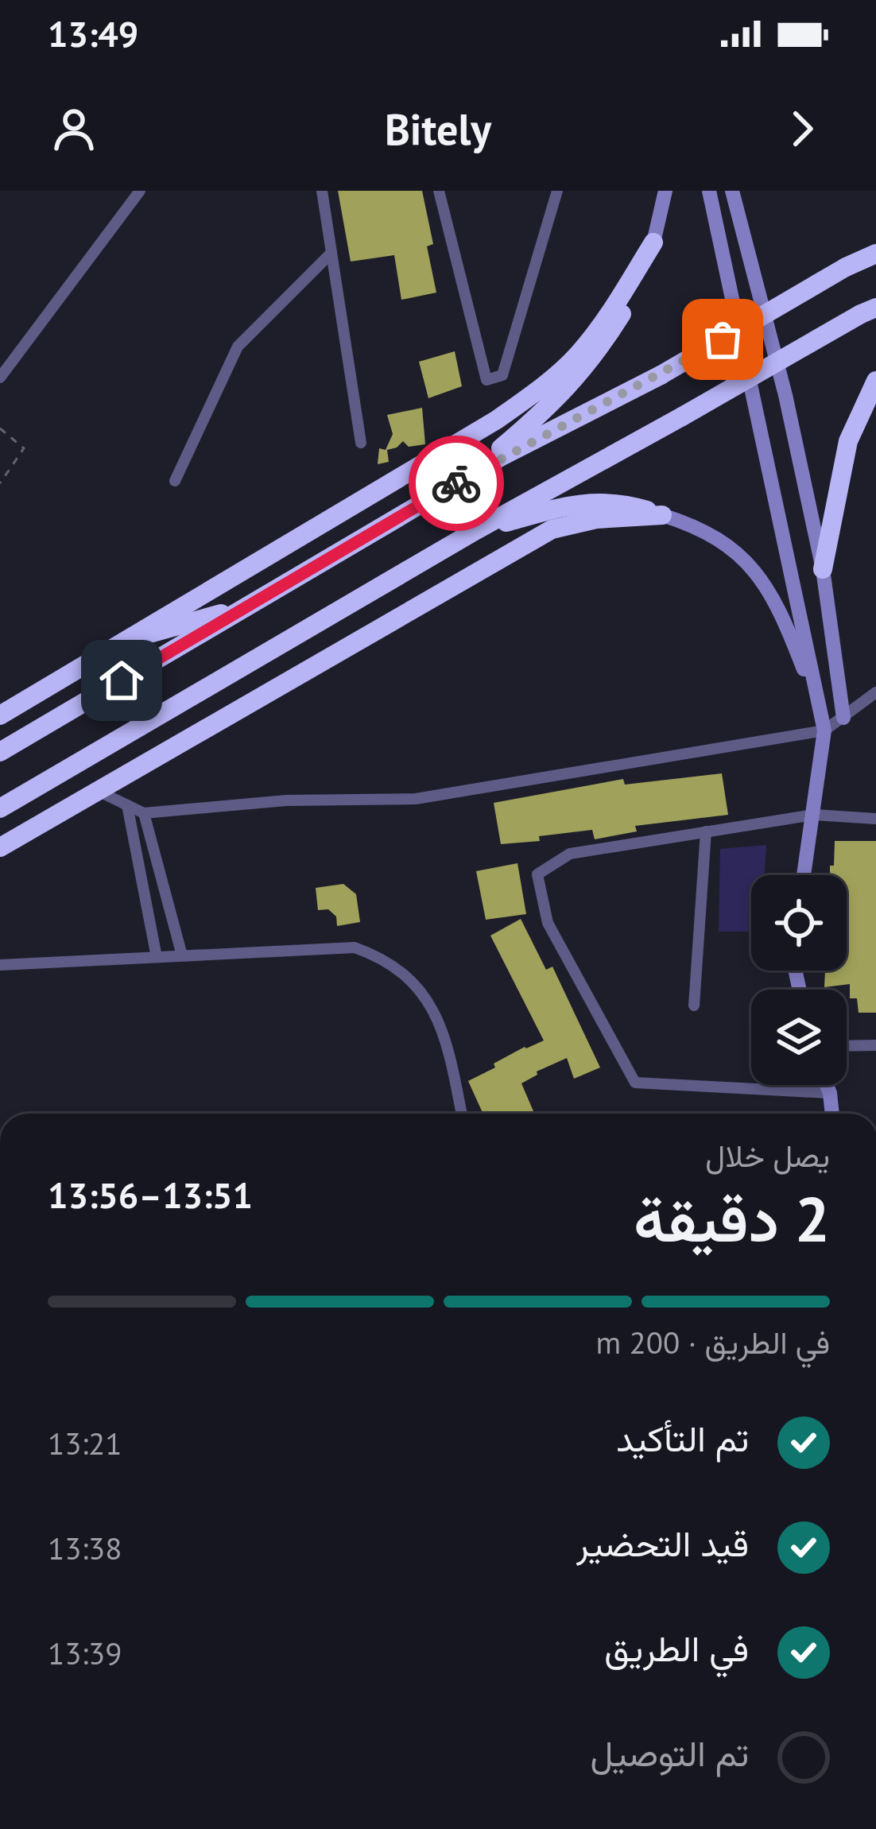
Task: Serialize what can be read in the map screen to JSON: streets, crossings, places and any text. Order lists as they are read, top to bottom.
{
  "page": {
    "status": "13:49",
    "header": "Bitely",
    "heading": ["2 دقيقة", "يصل خلال", "13:51–13:56"],
    "bar": "في الطريق · 200 m",
    "list": [
      ["تم التأكيد", "13:21"],
      ["قيد التحضير", "13:38"],
      ["في الطريق", "13:39"],
      "تم التوصيل"
    ]
  }
}
